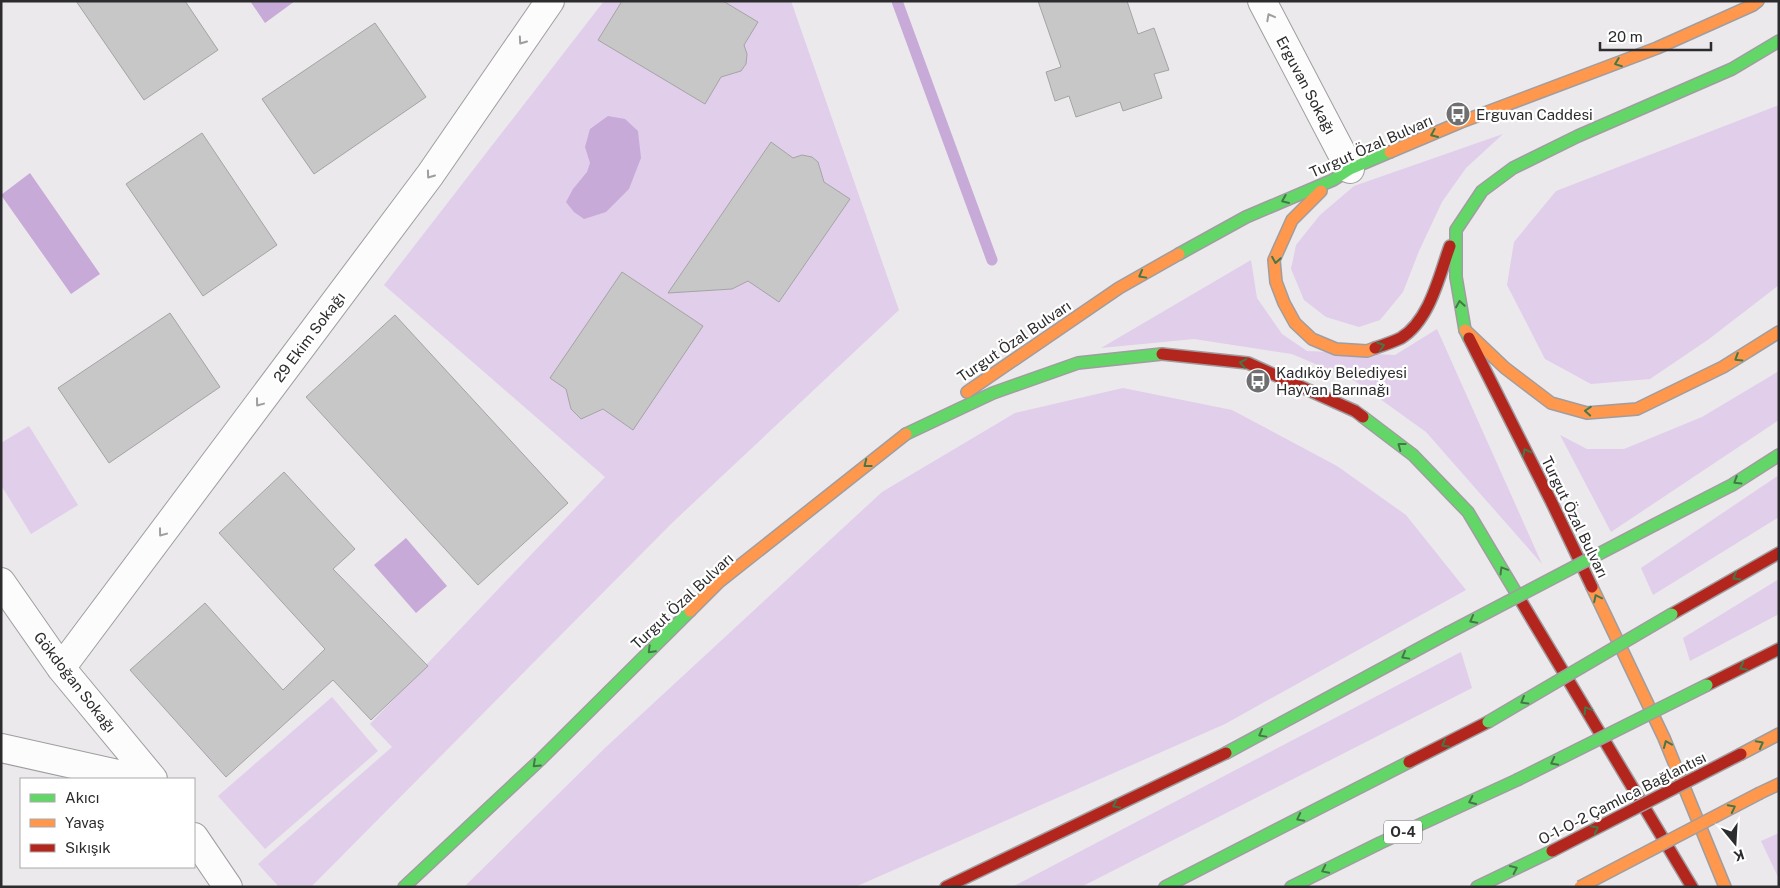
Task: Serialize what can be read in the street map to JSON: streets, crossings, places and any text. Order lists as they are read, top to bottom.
{
  "streets": {
    "main road": ["Turgut Özal Bulvarı", "O-1-O-2 Çamlıca Bağlantısı", "O-4"],
    "street": ["Erguvan Sokağı", "29 Ekim Sokağı", "Gökdoğan Sokağı"]
  },
  "crossings": [
    ["Erguvan Sokağı", "Turgut Özal Bulvarı"],
    ["29 Ekim Sokağı", "Gökdoğan Sokağı"]
  ],
  "one_way": ["Erguvan Sokağı", "29 Ekim Sokağı"],
  "places": {
    "bus stop": ["Erguvan Caddesi", "Kadıköy Belediyesi Hayvan Barınağı"]
  },
  "legend": ["Akıcı", "Yavaş", "Sıkışık"],
  "scale_bar": "20 m",
  "north": "bottom"
}
